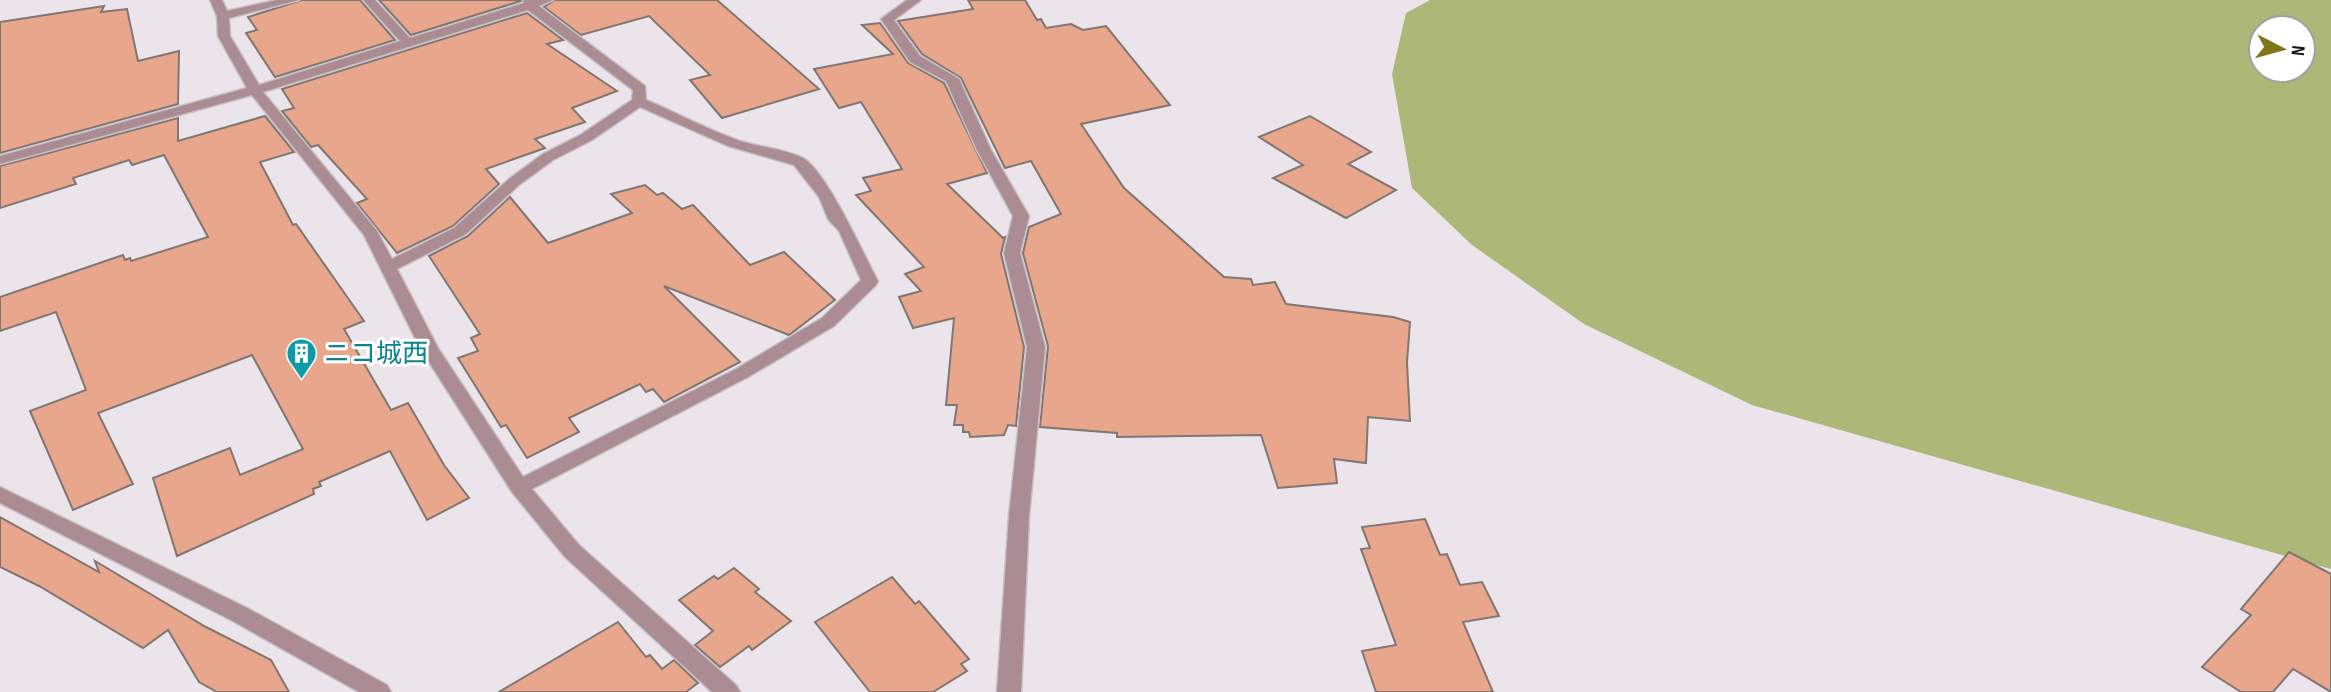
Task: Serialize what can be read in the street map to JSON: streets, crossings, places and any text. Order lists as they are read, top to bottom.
{
  "places": {
    "building": ["ニコ城西"]
  },
  "north": "right"
}
